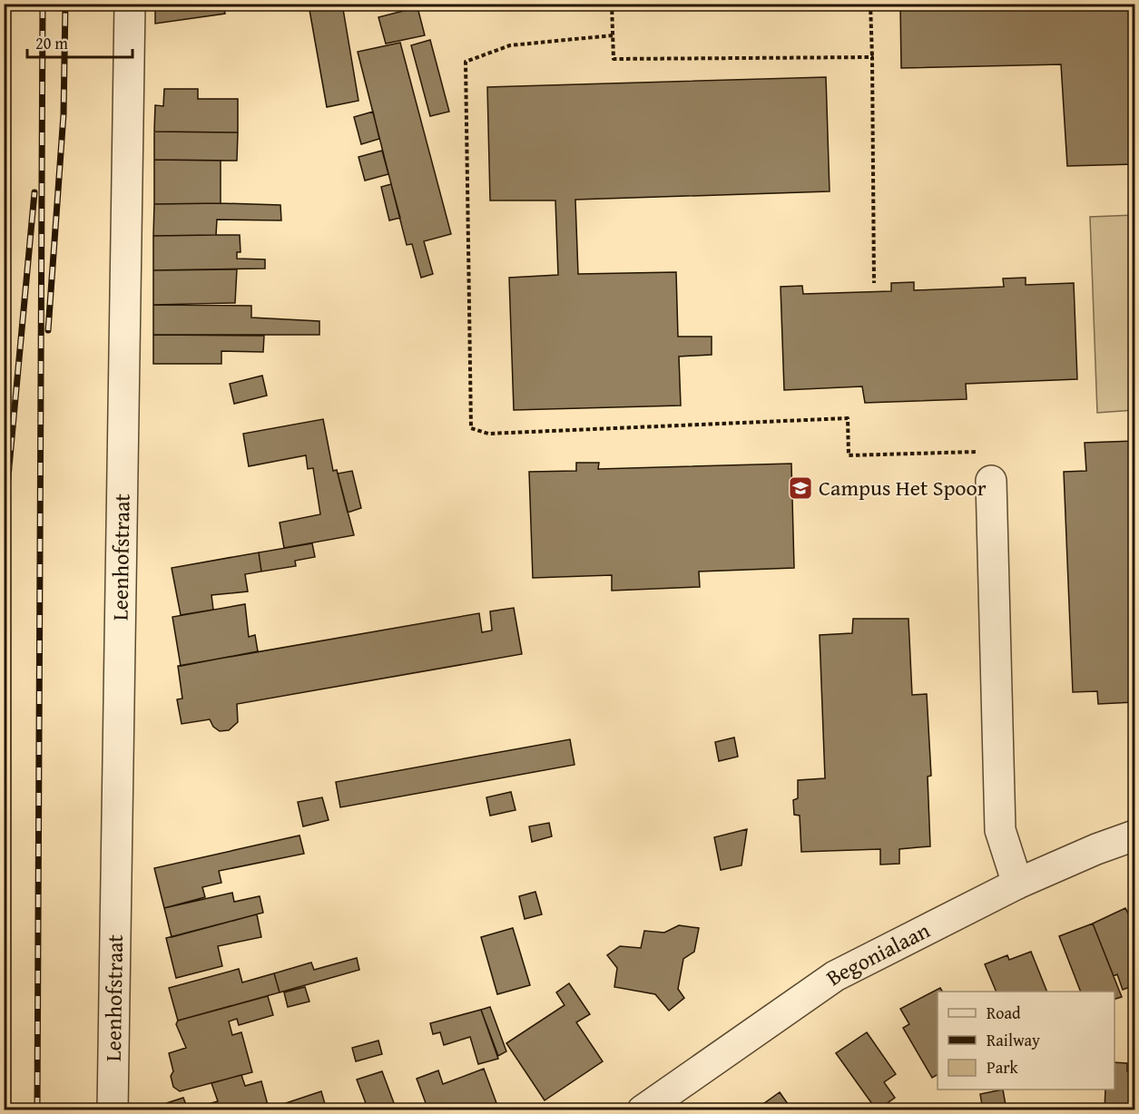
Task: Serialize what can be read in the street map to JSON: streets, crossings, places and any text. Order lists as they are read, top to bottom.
{
  "streets": {
    "street": ["Leenhofstraat", "Begonialaan"]
  },
  "places": {
    "school or university": ["Campus Het Spoor"]
  },
  "legend": ["Road", "Railway", "Park"],
  "scale_bar": "20 m"
}
